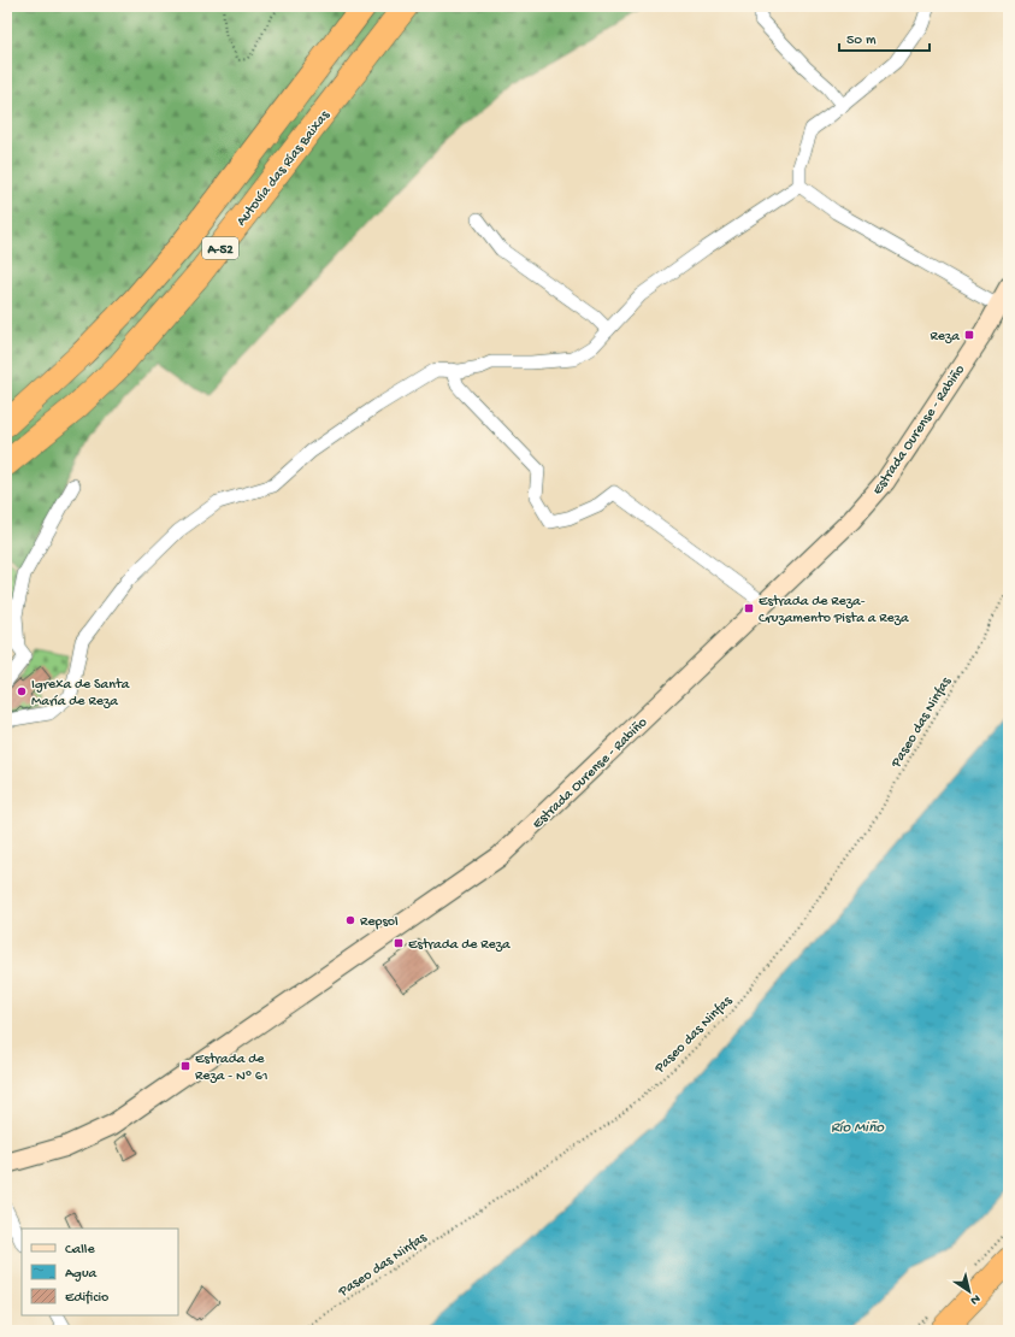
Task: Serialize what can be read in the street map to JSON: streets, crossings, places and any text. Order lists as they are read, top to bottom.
{
  "streets": {
    "highway": ["Autovía das Rías Baixas", "A-52"],
    "main road": ["Estrada Ourense - Rabiño"],
    "path": ["Paseo das Ninfas"]
  },
  "water": ["Río Miño"],
  "places": {
    "transit": [
      "Reza",
      "Estrada de Reza- Cruzamento Pista a Reza",
      "Estrada de Reza",
      "Estrada de Reza - Nº 61"
    ],
    "other": ["Igrexa de Santa María de Reza", "Repsol"]
  },
  "legend": ["Calle", "Agua", "Edificio"],
  "scale_bar": "50 m",
  "north": "bottom right"
}
